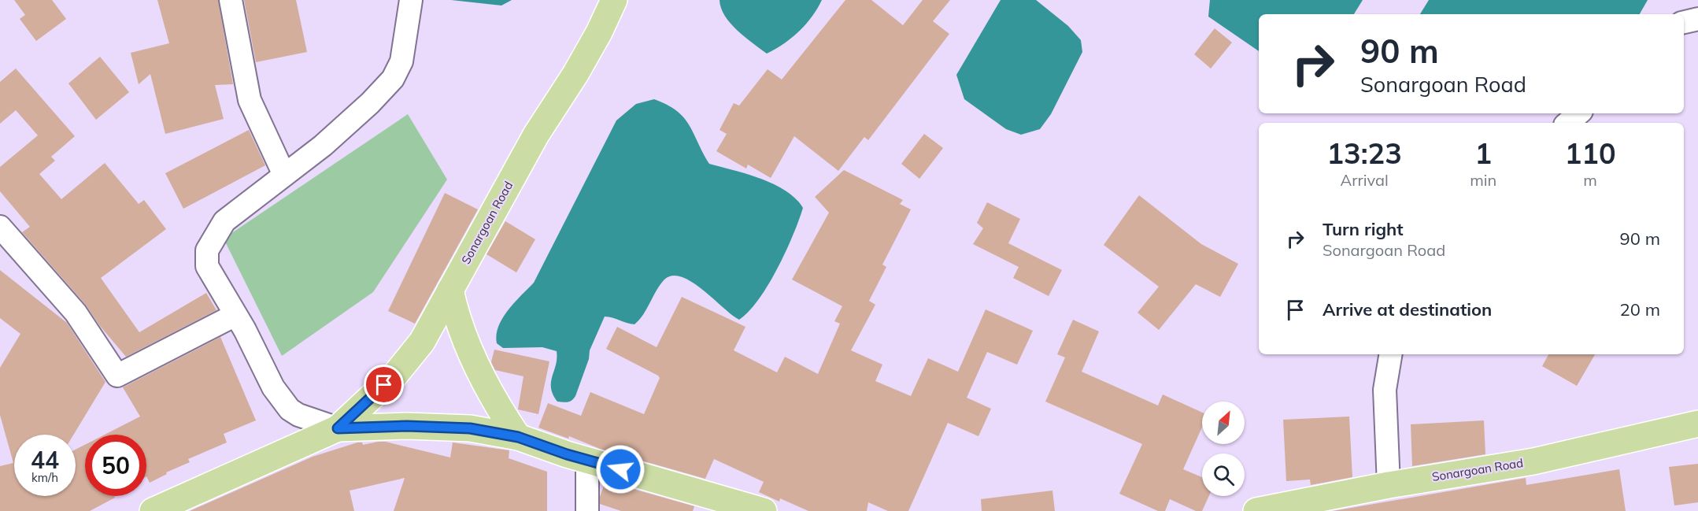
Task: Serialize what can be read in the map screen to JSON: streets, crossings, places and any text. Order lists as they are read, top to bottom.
{
  "streets": {
    "main road": ["Sonargoan Road"]
  },
  "north": "top right",
  "page": {
    "turn": ["90 m", "Sonargoan Road"],
    "eta": [
      "13:23",
      "Arrival",
      "1",
      "min",
      "110",
      "m"
    ],
    "list": [
      {
        "name": "Turn right",
        "note": "Sonargoan Road",
        "value": "90 m"
      },
      {
        "name": "Arrive at destination",
        "value": "20 m"
      }
    ],
    "speed": "44 km/h",
    "limit": "50"
  }
}
